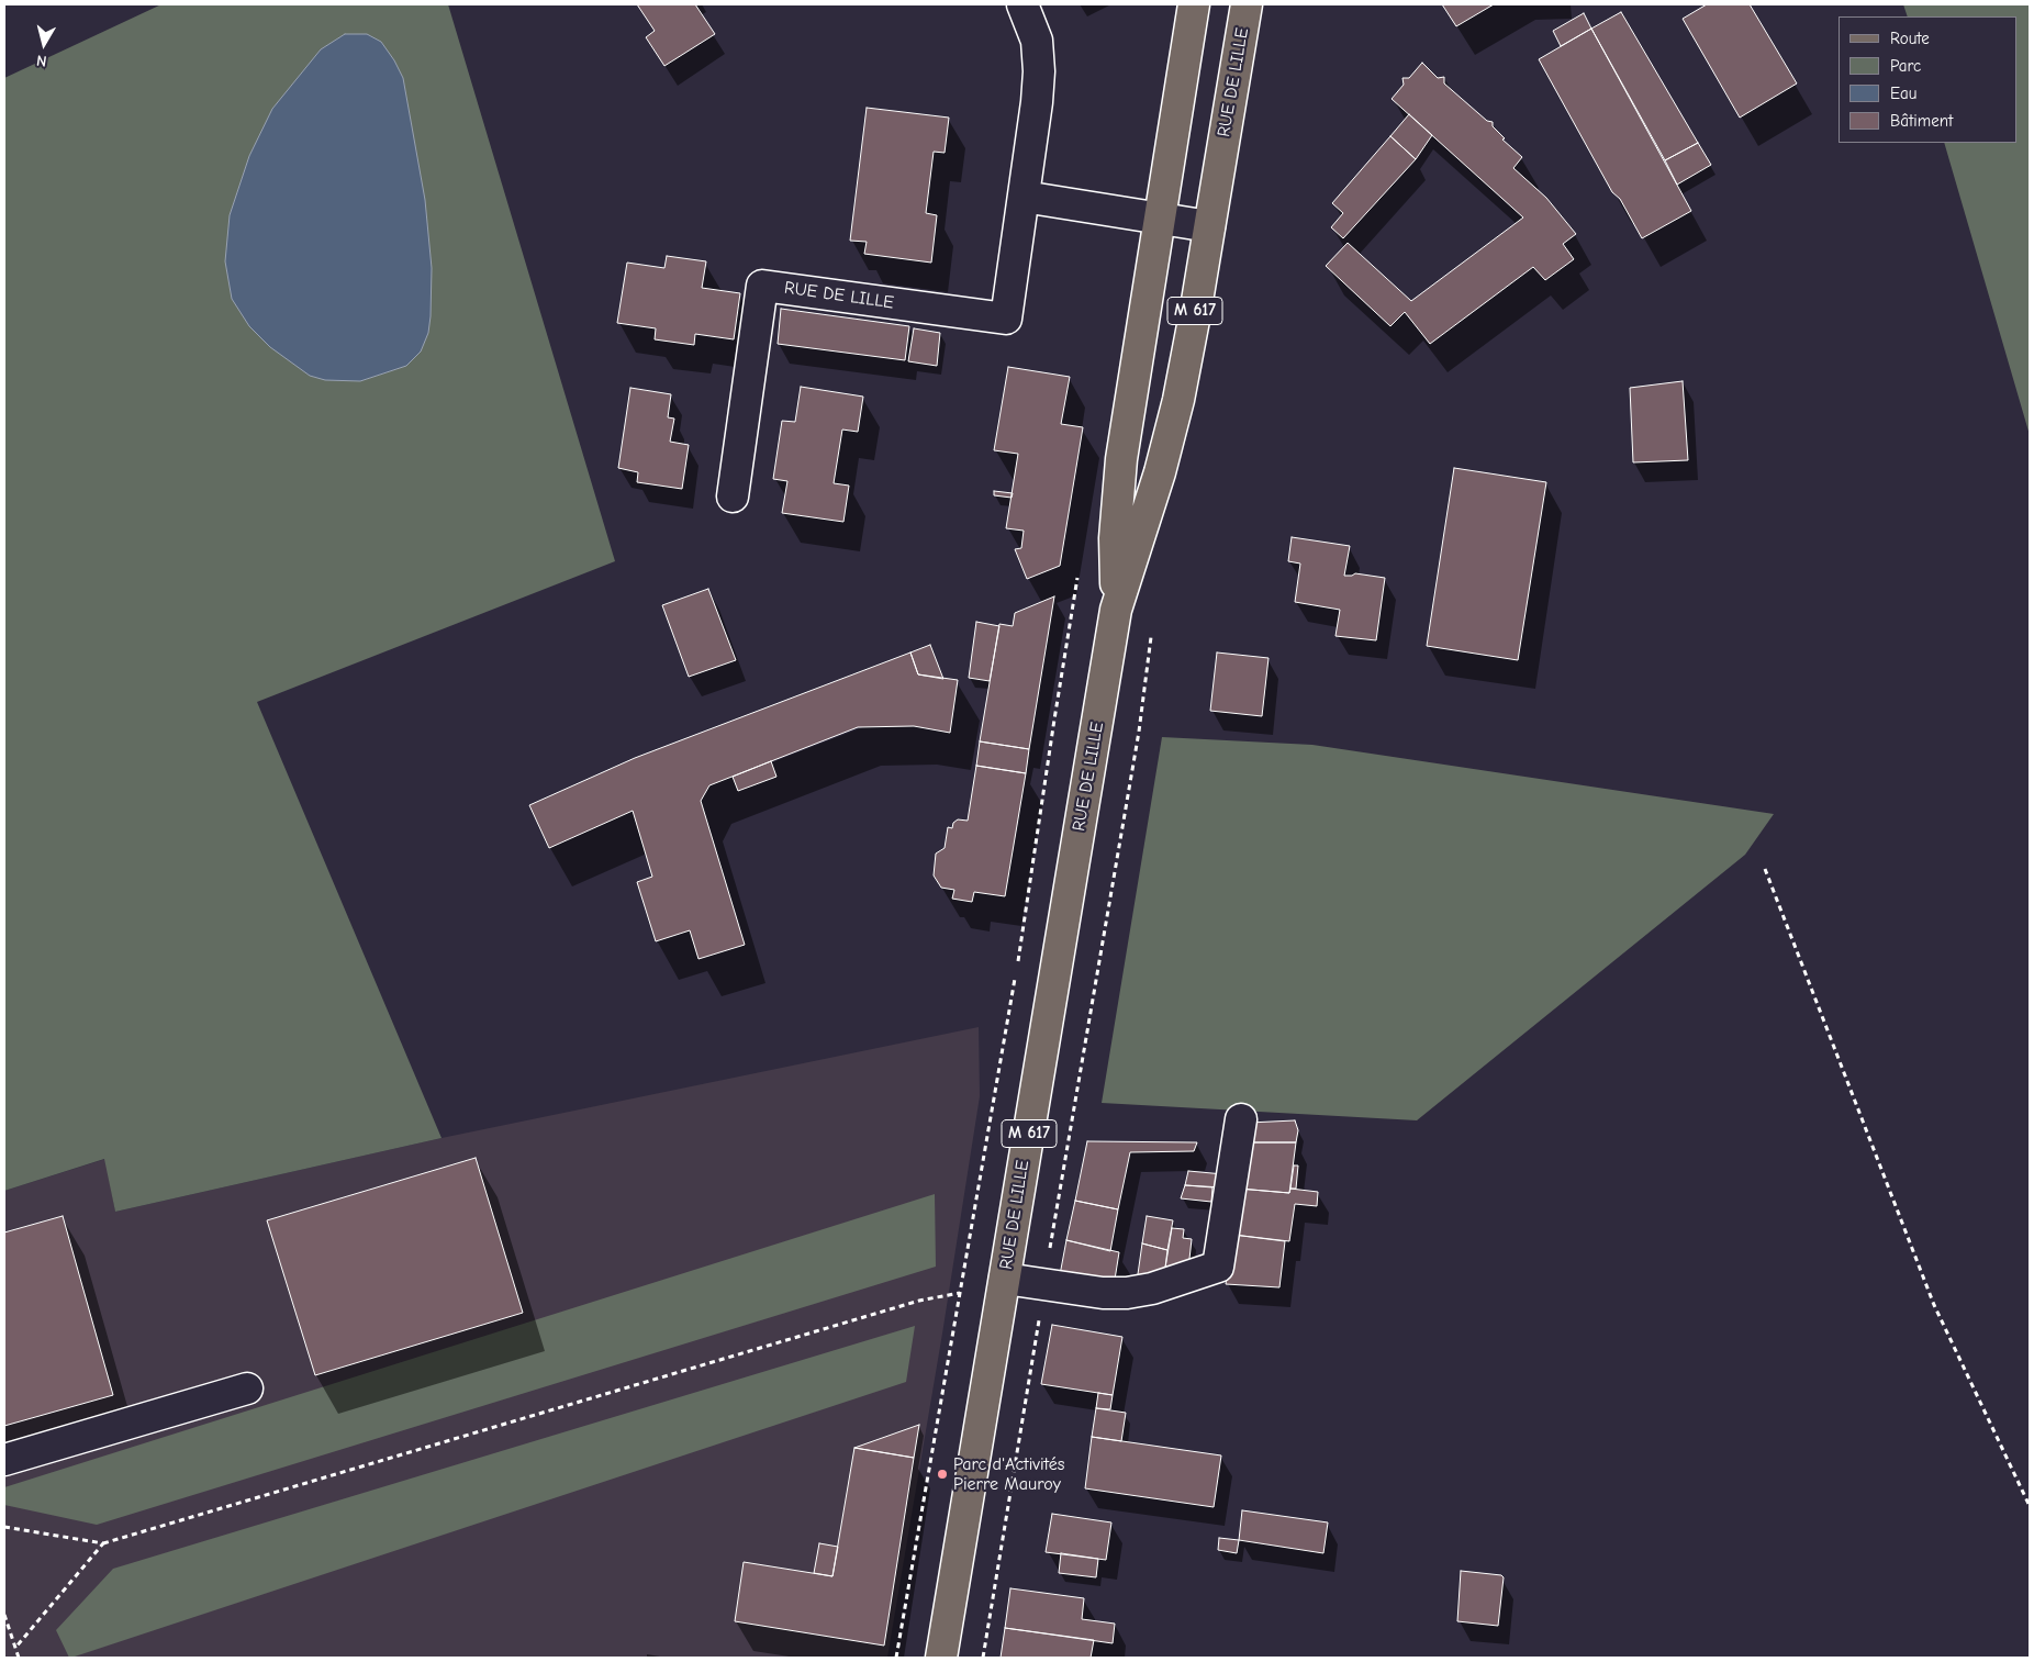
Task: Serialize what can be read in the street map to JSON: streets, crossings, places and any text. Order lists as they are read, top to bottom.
{
  "streets": {
    "main road": ["RUE DE LILLE", "M 617"]
  },
  "places": ["Parc d'Activités Pierre Mauroy"],
  "legend": [
    "Route",
    "Parc",
    "Eau",
    "Bâtiment"
  ],
  "north": "bottom"
}
